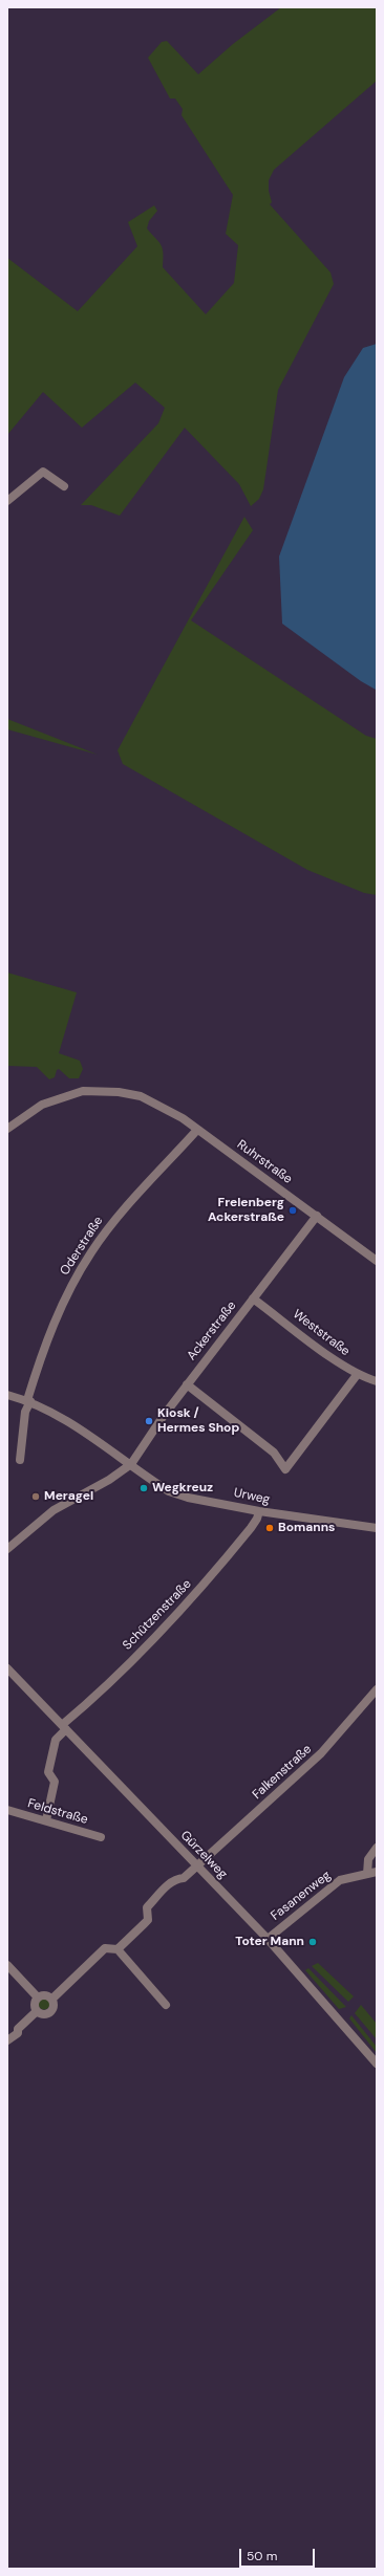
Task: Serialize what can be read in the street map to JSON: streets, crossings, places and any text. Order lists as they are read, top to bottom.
{
  "streets": {
    "street": [
      "Ruhrstraße",
      "Oderstraße",
      "Ackerstraße",
      "Weststraße",
      "Urweg",
      "Schützenstraße",
      "Falkenstraße",
      "Feldstraße",
      "Gürzelweg",
      "Fasanenweg"
    ]
  },
  "crossings": [
    ["Ruhrstraße", "Oderstraße"],
    ["Ruhrstraße", "Ackerstraße"],
    ["Oderstraße", "Urweg"],
    ["Ackerstraße", "Weststraße"],
    ["Ackerstraße", "Urweg"],
    ["Urweg", "Schützenstraße"],
    ["Schützenstraße", "Feldstraße"],
    ["Schützenstraße", "Gürzelweg"],
    ["Falkenstraße", "Gürzelweg"],
    ["Gürzelweg", "Fasanenweg"]
  ],
  "places": [
    "Frelenberg Ackerstraße",
    "Kiosk / Hermes Shop",
    "Wegkreuz",
    "Meragel",
    "Bomanns",
    "Toter Mann"
  ],
  "scale_bar": "50 m"
}
